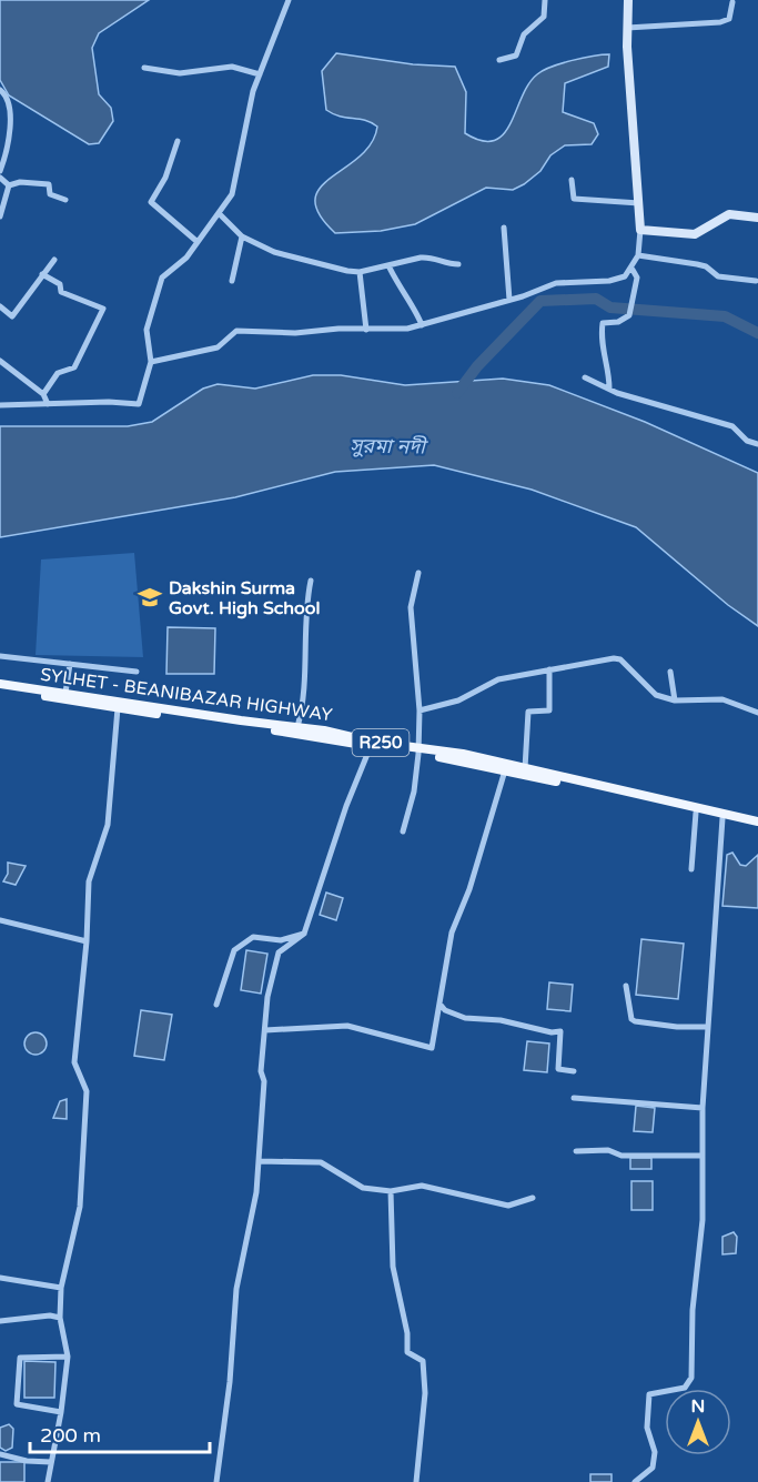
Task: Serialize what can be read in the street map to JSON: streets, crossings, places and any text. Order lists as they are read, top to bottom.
{
  "streets": {
    "main road": ["SYLHET - BEANIBAZAR HIGHWAY", "R250"]
  },
  "water": ["সুরমা নদী"],
  "places": {
    "school or university": ["Dakshin Surma Govt. High School"]
  },
  "scale_bar": "200 m",
  "north": "top"
}
